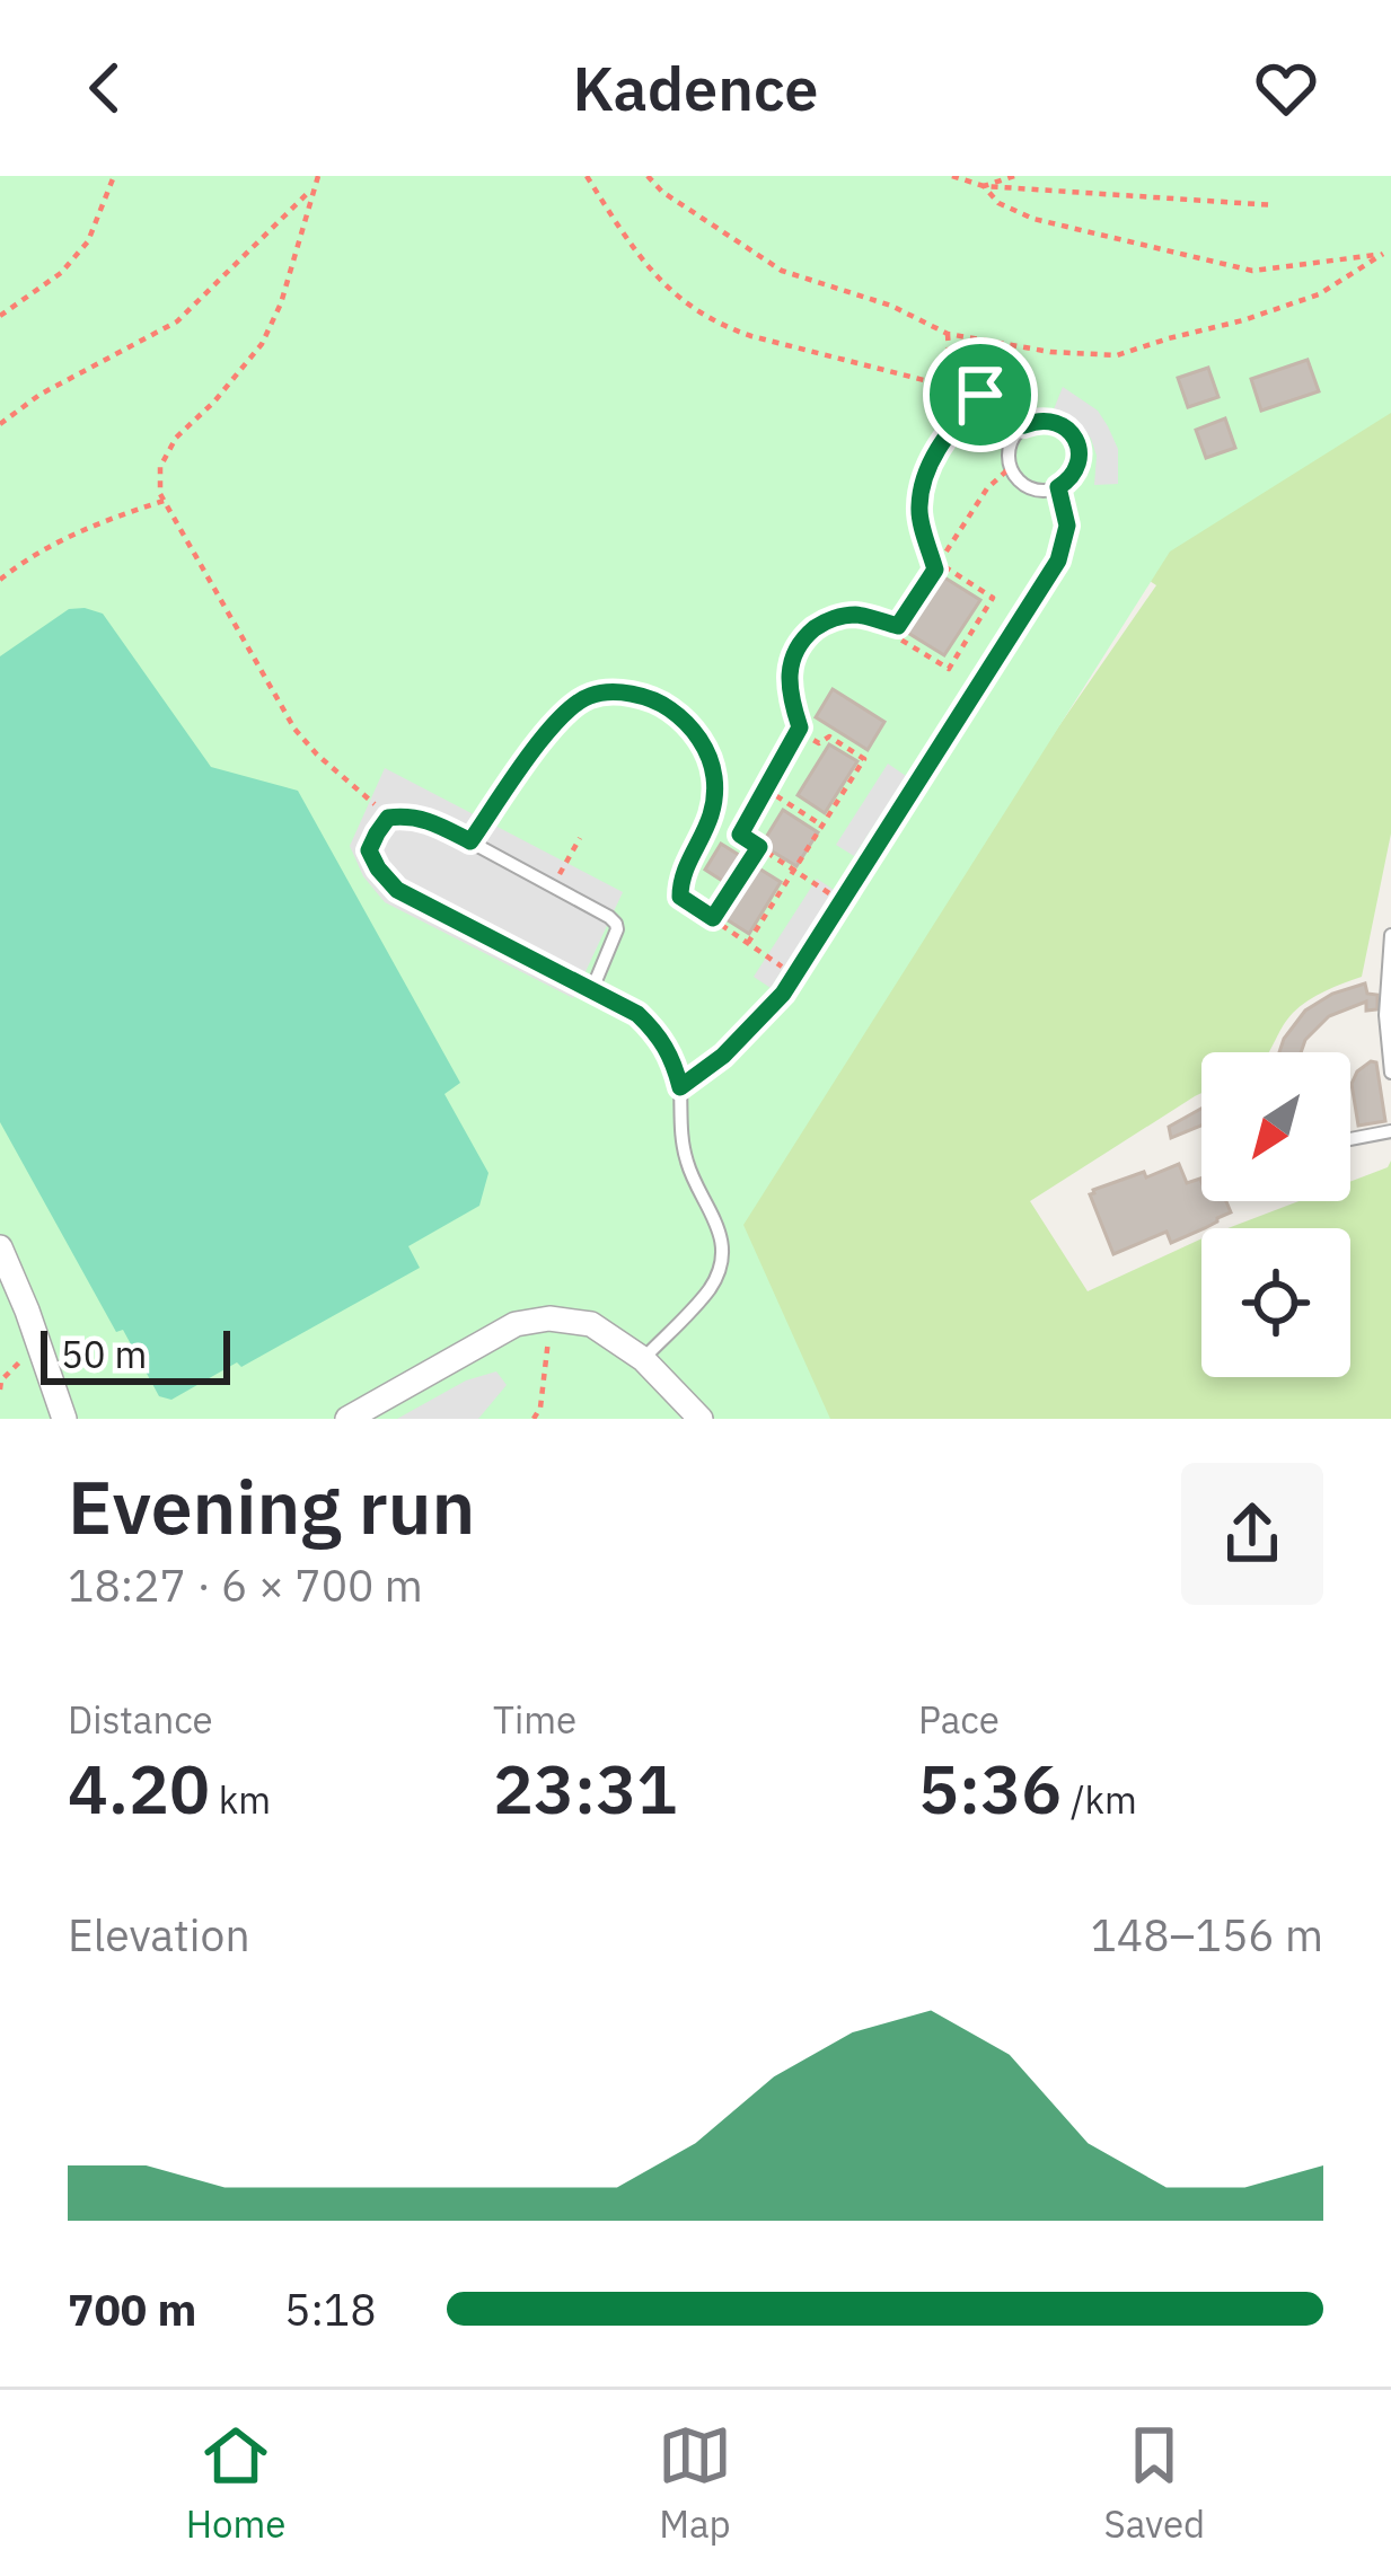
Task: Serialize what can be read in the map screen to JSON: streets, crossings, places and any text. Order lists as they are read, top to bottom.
{
  "scale_bar": "50 m",
  "north": "bottom left",
  "page": {
    "header": "Kadence",
    "scale": "50 m",
    "heading": ["Evening run", "18:27 · 6 × 700 m"],
    "stats": [
      ["Distance", "4.20 km"],
      ["Time", "23:31"],
      ["Pace", "5:36 /km"]
    ],
    "chart": ["Elevation", "148–156 m"],
    "list": [
      {
        "name": "700 m",
        "note": "5:18"
      }
    ],
    "tabs": ["Home", "Map", "Saved"]
  }
}
